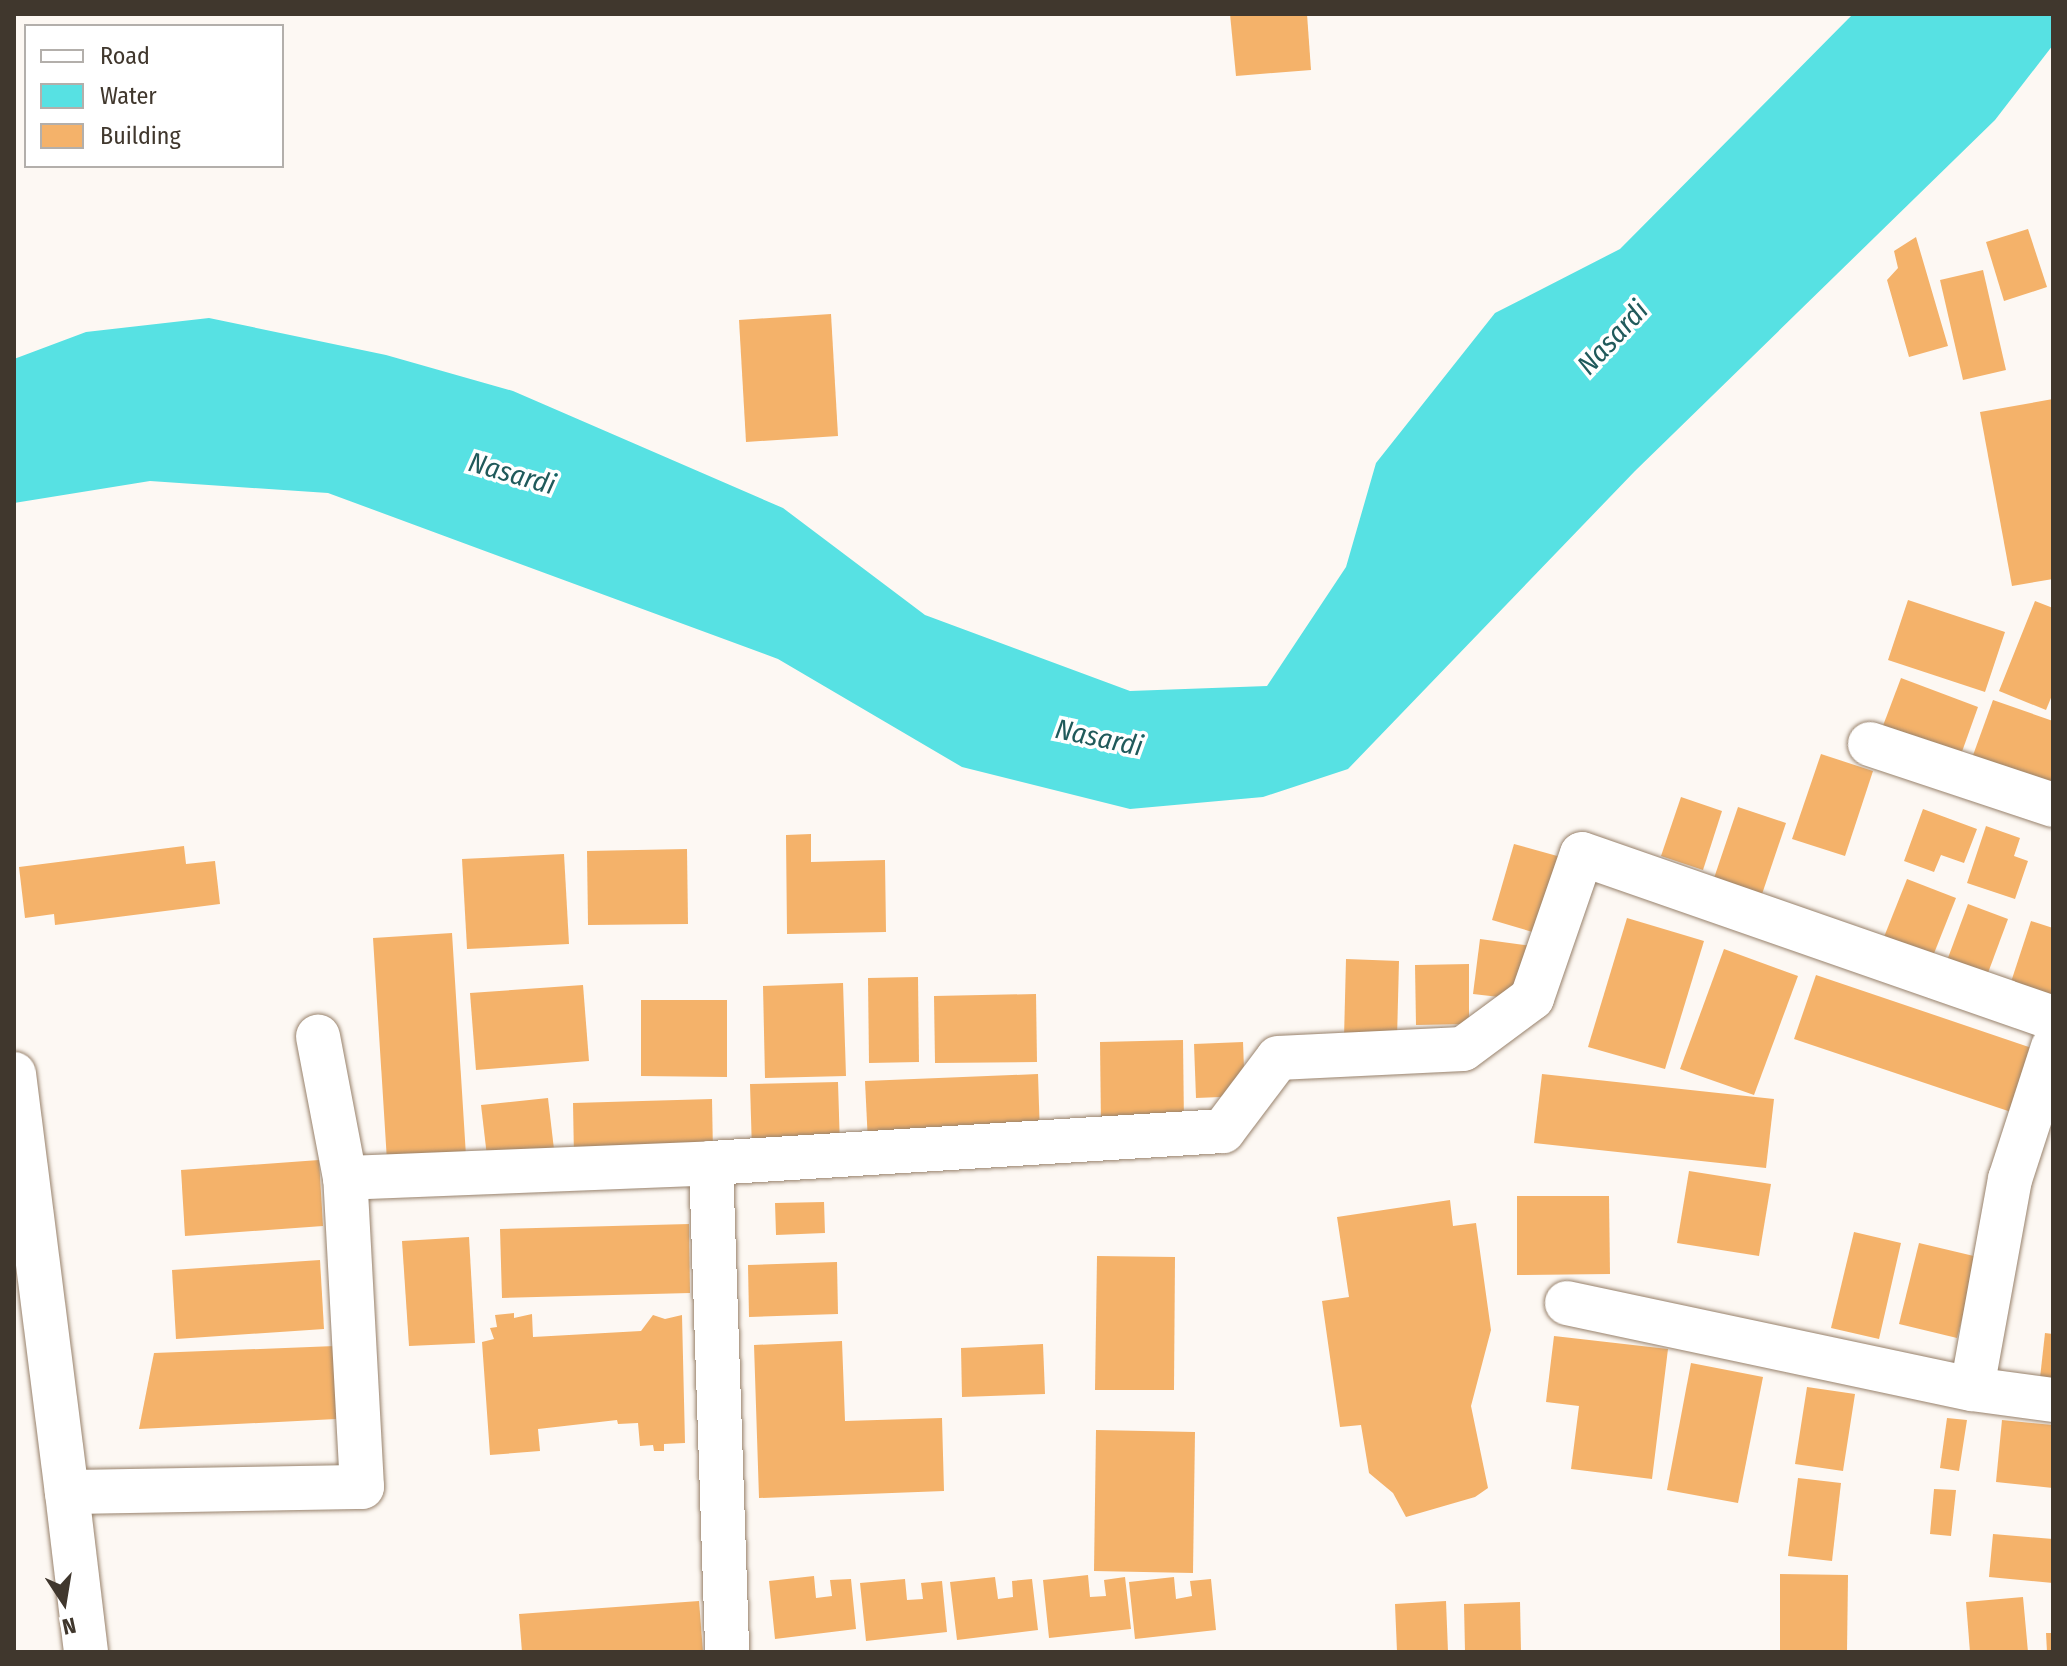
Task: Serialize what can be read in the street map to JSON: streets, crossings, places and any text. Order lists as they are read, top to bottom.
{
  "water": ["Nasardi"],
  "legend": ["Road", "Water", "Building"],
  "north": "bottom"
}
